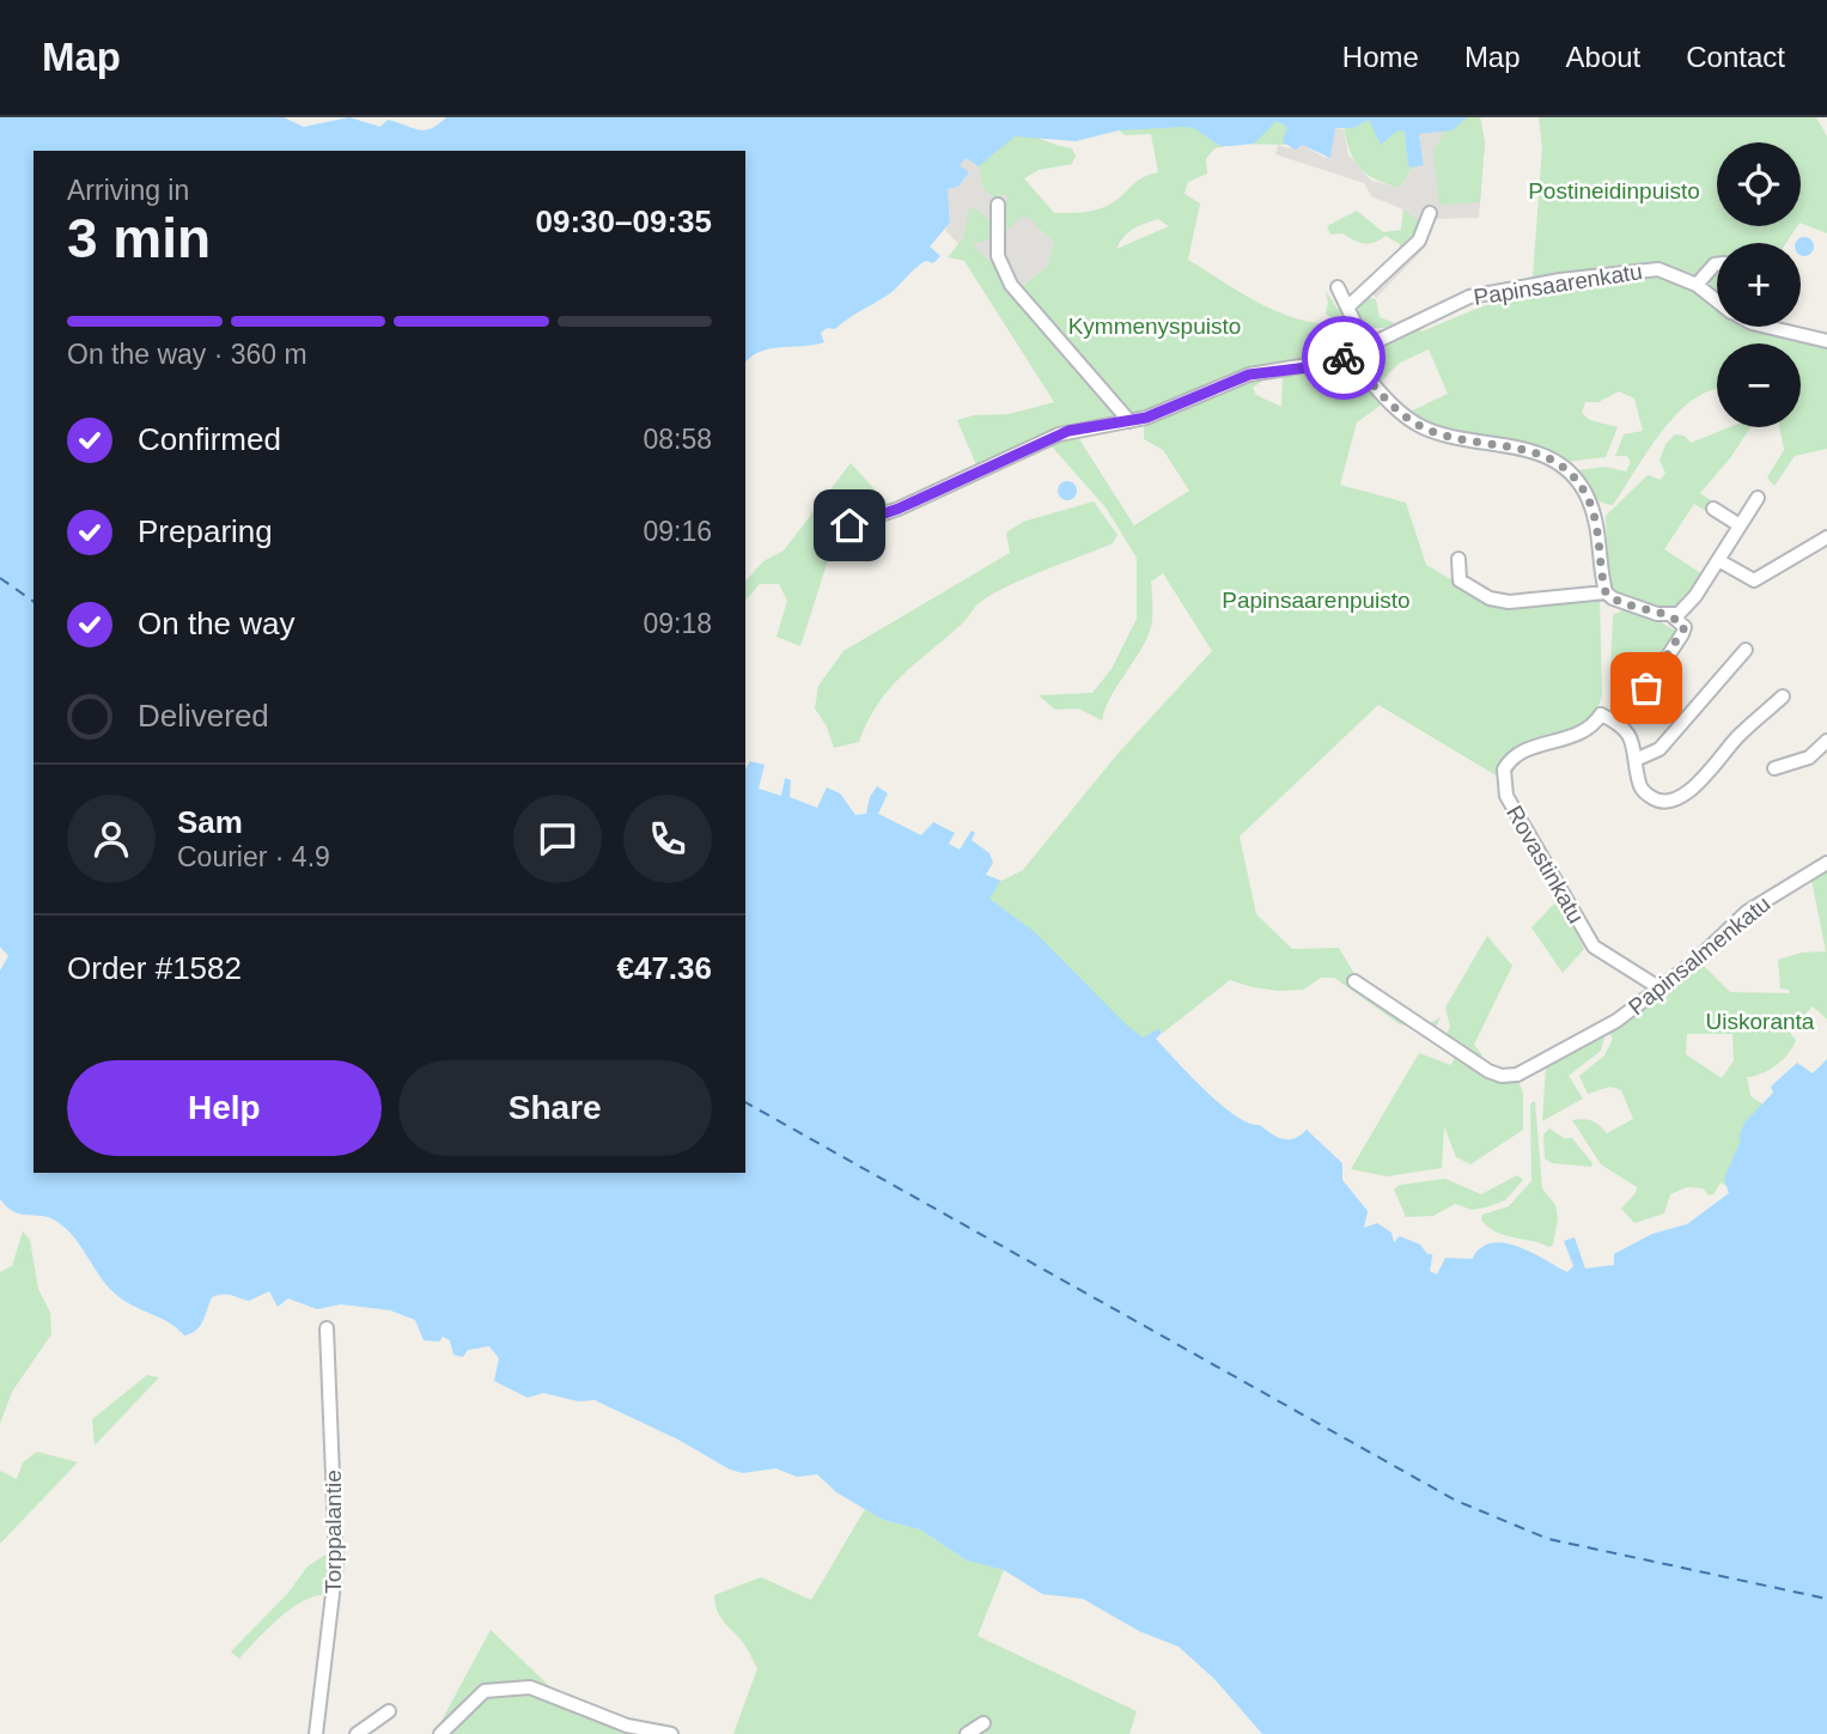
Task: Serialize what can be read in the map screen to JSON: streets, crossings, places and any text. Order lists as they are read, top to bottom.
{
  "streets": {
    "street": [
      "Papinsaarenkatu",
      "Rovastinkatu",
      "Papinsalmenkatu",
      "Torppalantie"
    ]
  },
  "crossings": [
    ["Rovastinkatu", "Papinsalmenkatu"]
  ],
  "parks": [
    "Postineidinpuisto",
    "Kymmenyspuisto",
    "Papinsaarenpuisto",
    "Uiskoranta"
  ],
  "page": {
    "header": "Map",
    "nav": [
      "Home",
      "Map",
      "About",
      "Contact"
    ],
    "map_buttons": ["+", "−"],
    "heading": ["3 min", "Arriving in", "09:30–09:35"],
    "panel": [
      "Sam",
      "Courier · 4.9",
      "Order #1582",
      "€47.36"
    ],
    "bar": "On the way · 360 m",
    "list": [
      ["Confirmed", "08:58"],
      ["Preparing", "09:16"],
      ["On the way", "09:18"],
      "Delivered"
    ],
    "buttons": ["Help", "Share"]
  }
}
